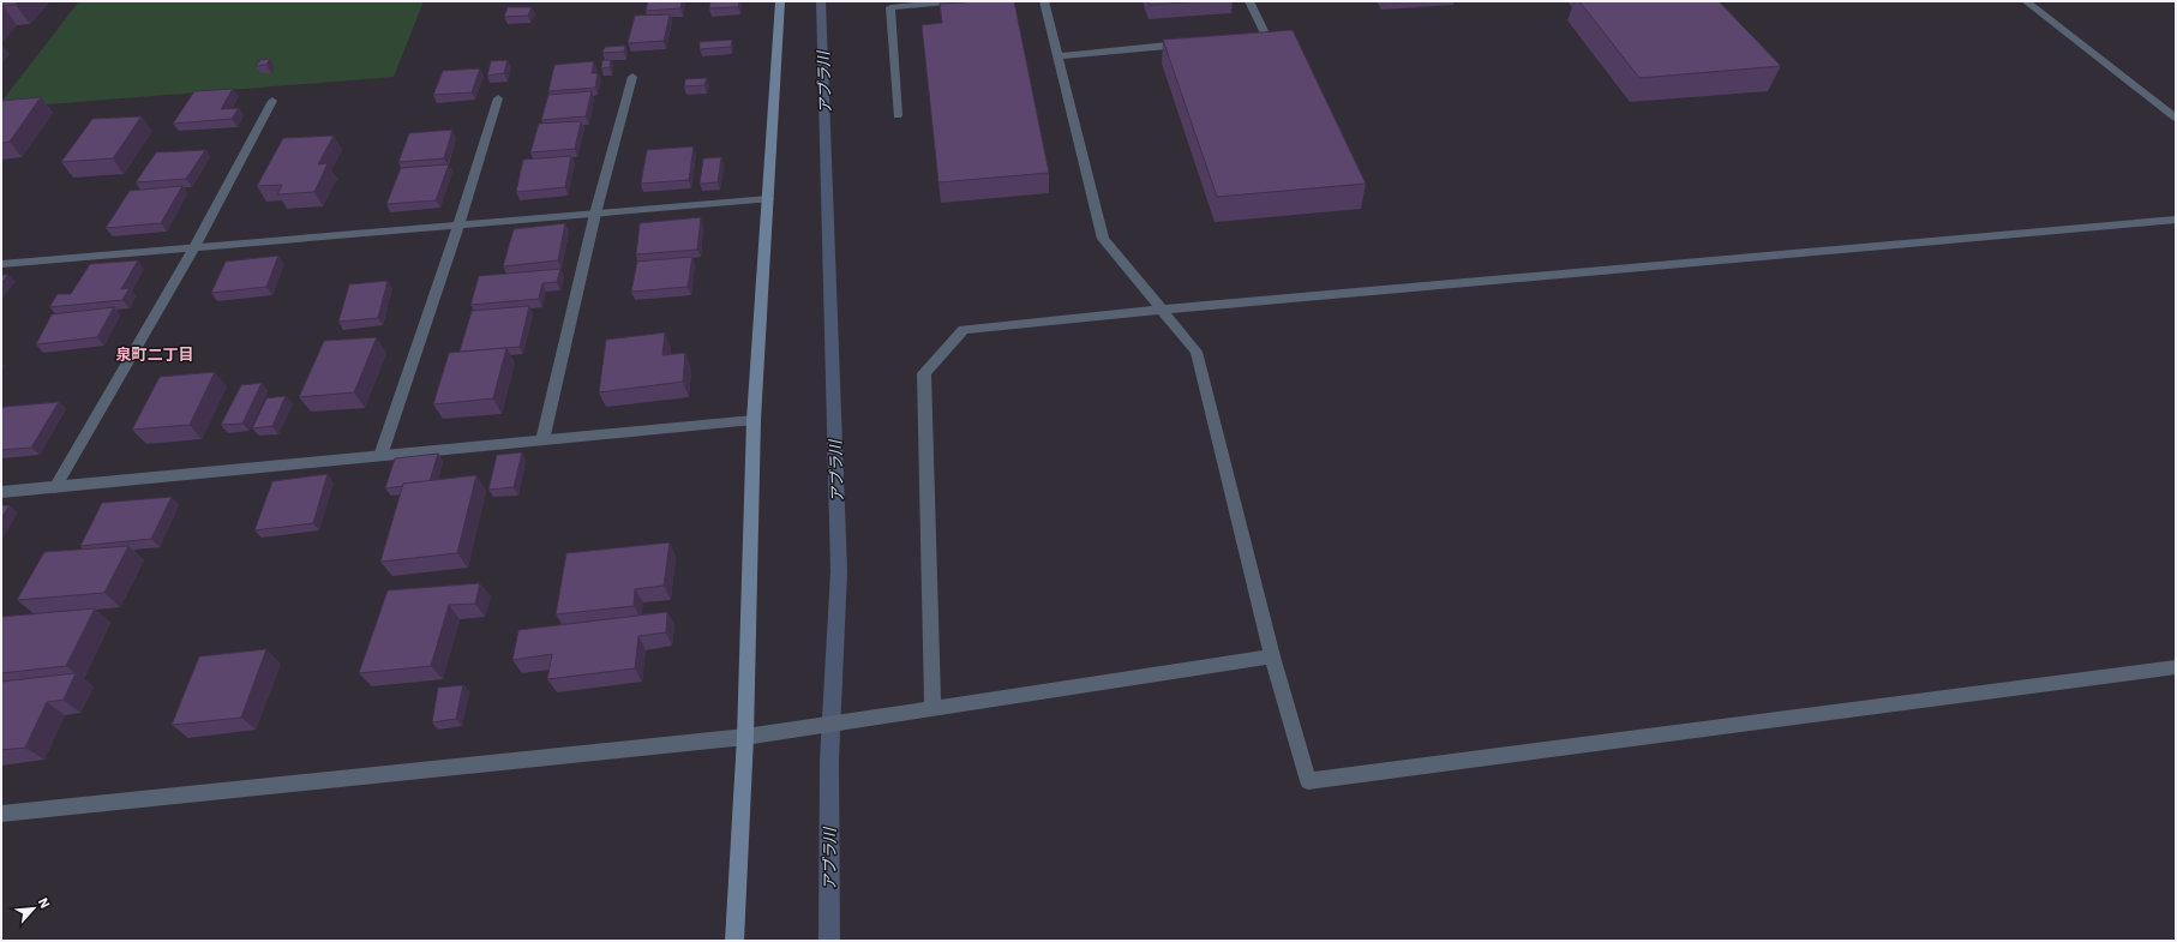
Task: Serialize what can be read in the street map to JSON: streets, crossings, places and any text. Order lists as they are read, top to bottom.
{
  "districts": ["泉町二丁目"],
  "water": ["アブラ川"],
  "north": "top right"
}
